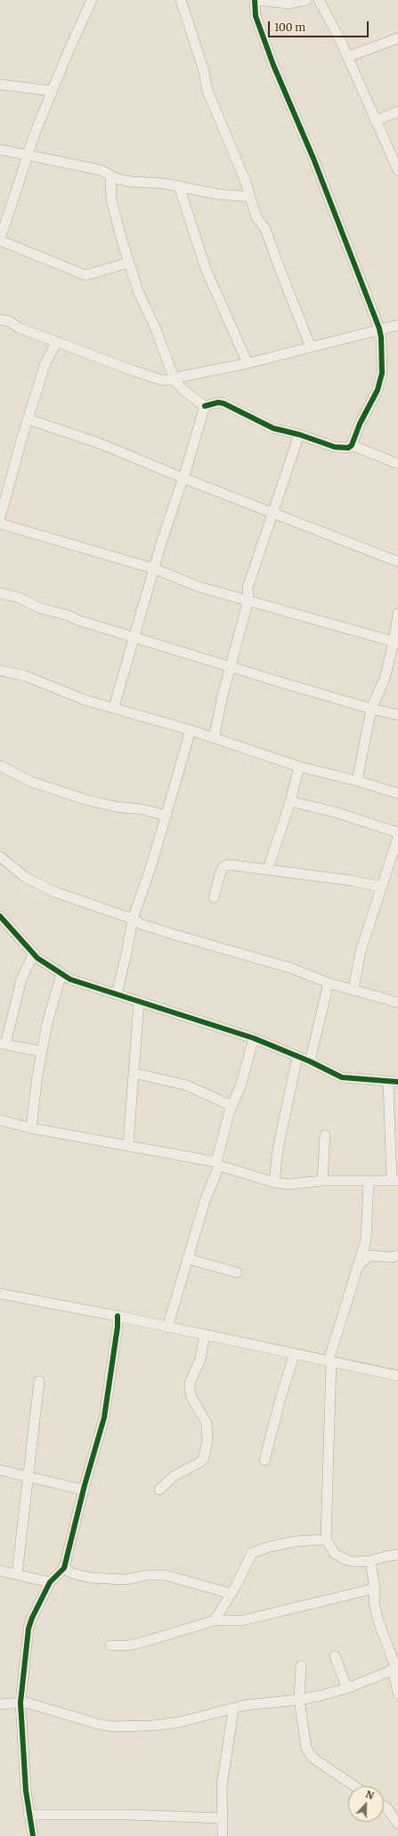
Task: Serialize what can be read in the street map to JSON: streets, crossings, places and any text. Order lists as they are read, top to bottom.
{
  "scale_bar": "100 m",
  "north": "top"
}
